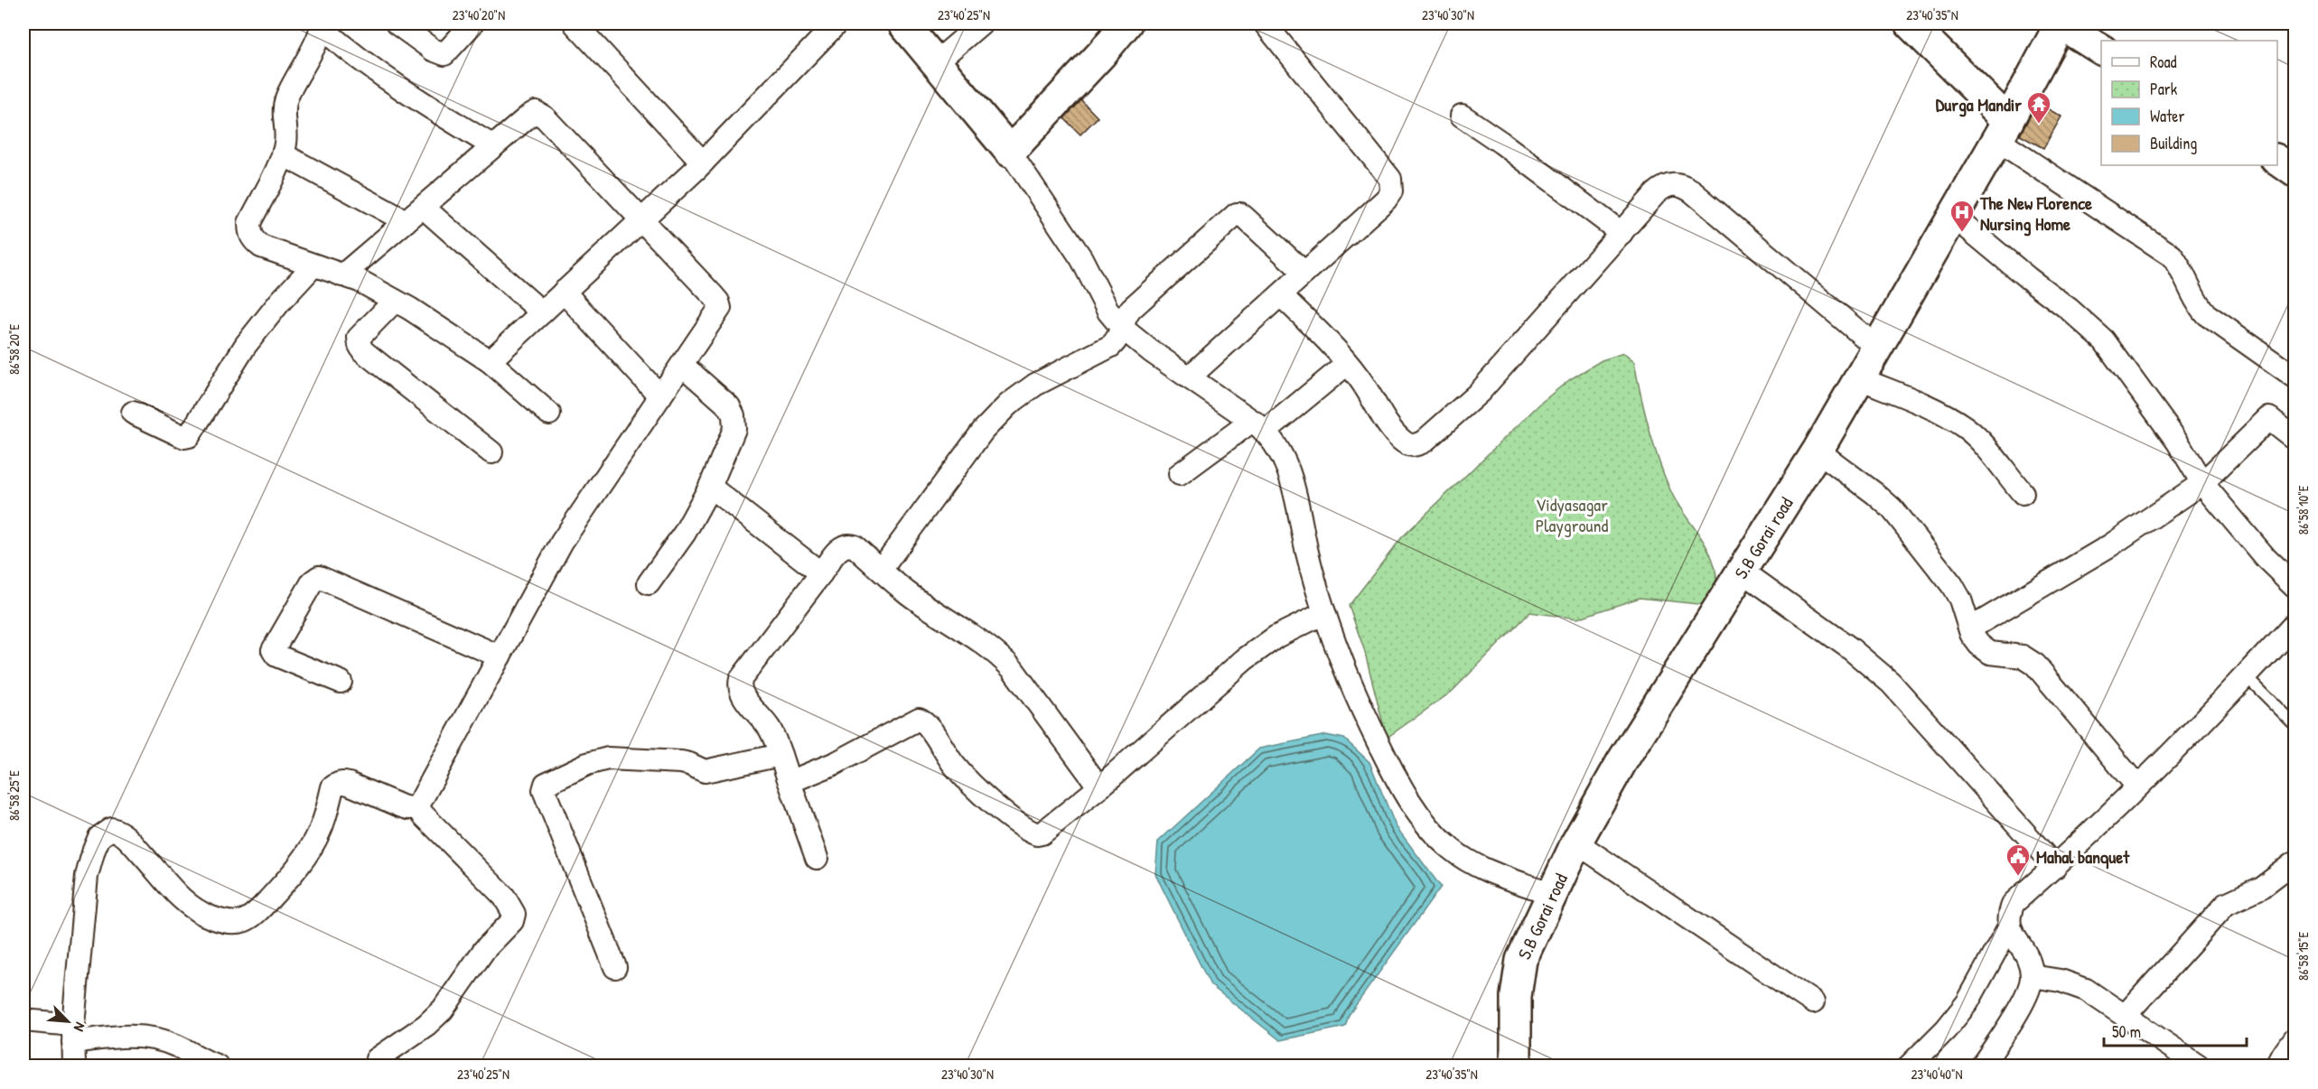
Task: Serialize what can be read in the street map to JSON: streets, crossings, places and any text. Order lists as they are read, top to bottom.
{
  "streets": {
    "street": ["S.B Gorai road"]
  },
  "parks": ["Vidyasagar Playground"],
  "places": {
    "temple": ["Durga Mandir"],
    "hospital": ["The New Florence Nursing Home"],
    "public building": ["Mahal banquet"]
  },
  "legend": [
    "Road",
    "Park",
    "Water",
    "Building"
  ],
  "scale_bar": "50 m",
  "north": "bottom right",
  "coordinates": [
    "23°40'20\"N",
    "23°40'25\"N",
    "23°40'30\"N",
    "23°40'35\"N",
    "86°58'20\"E",
    "86°58'10\"E",
    "86°58'25\"E",
    "86°58'15\"E",
    "23°40'40\"N"
  ]
}
